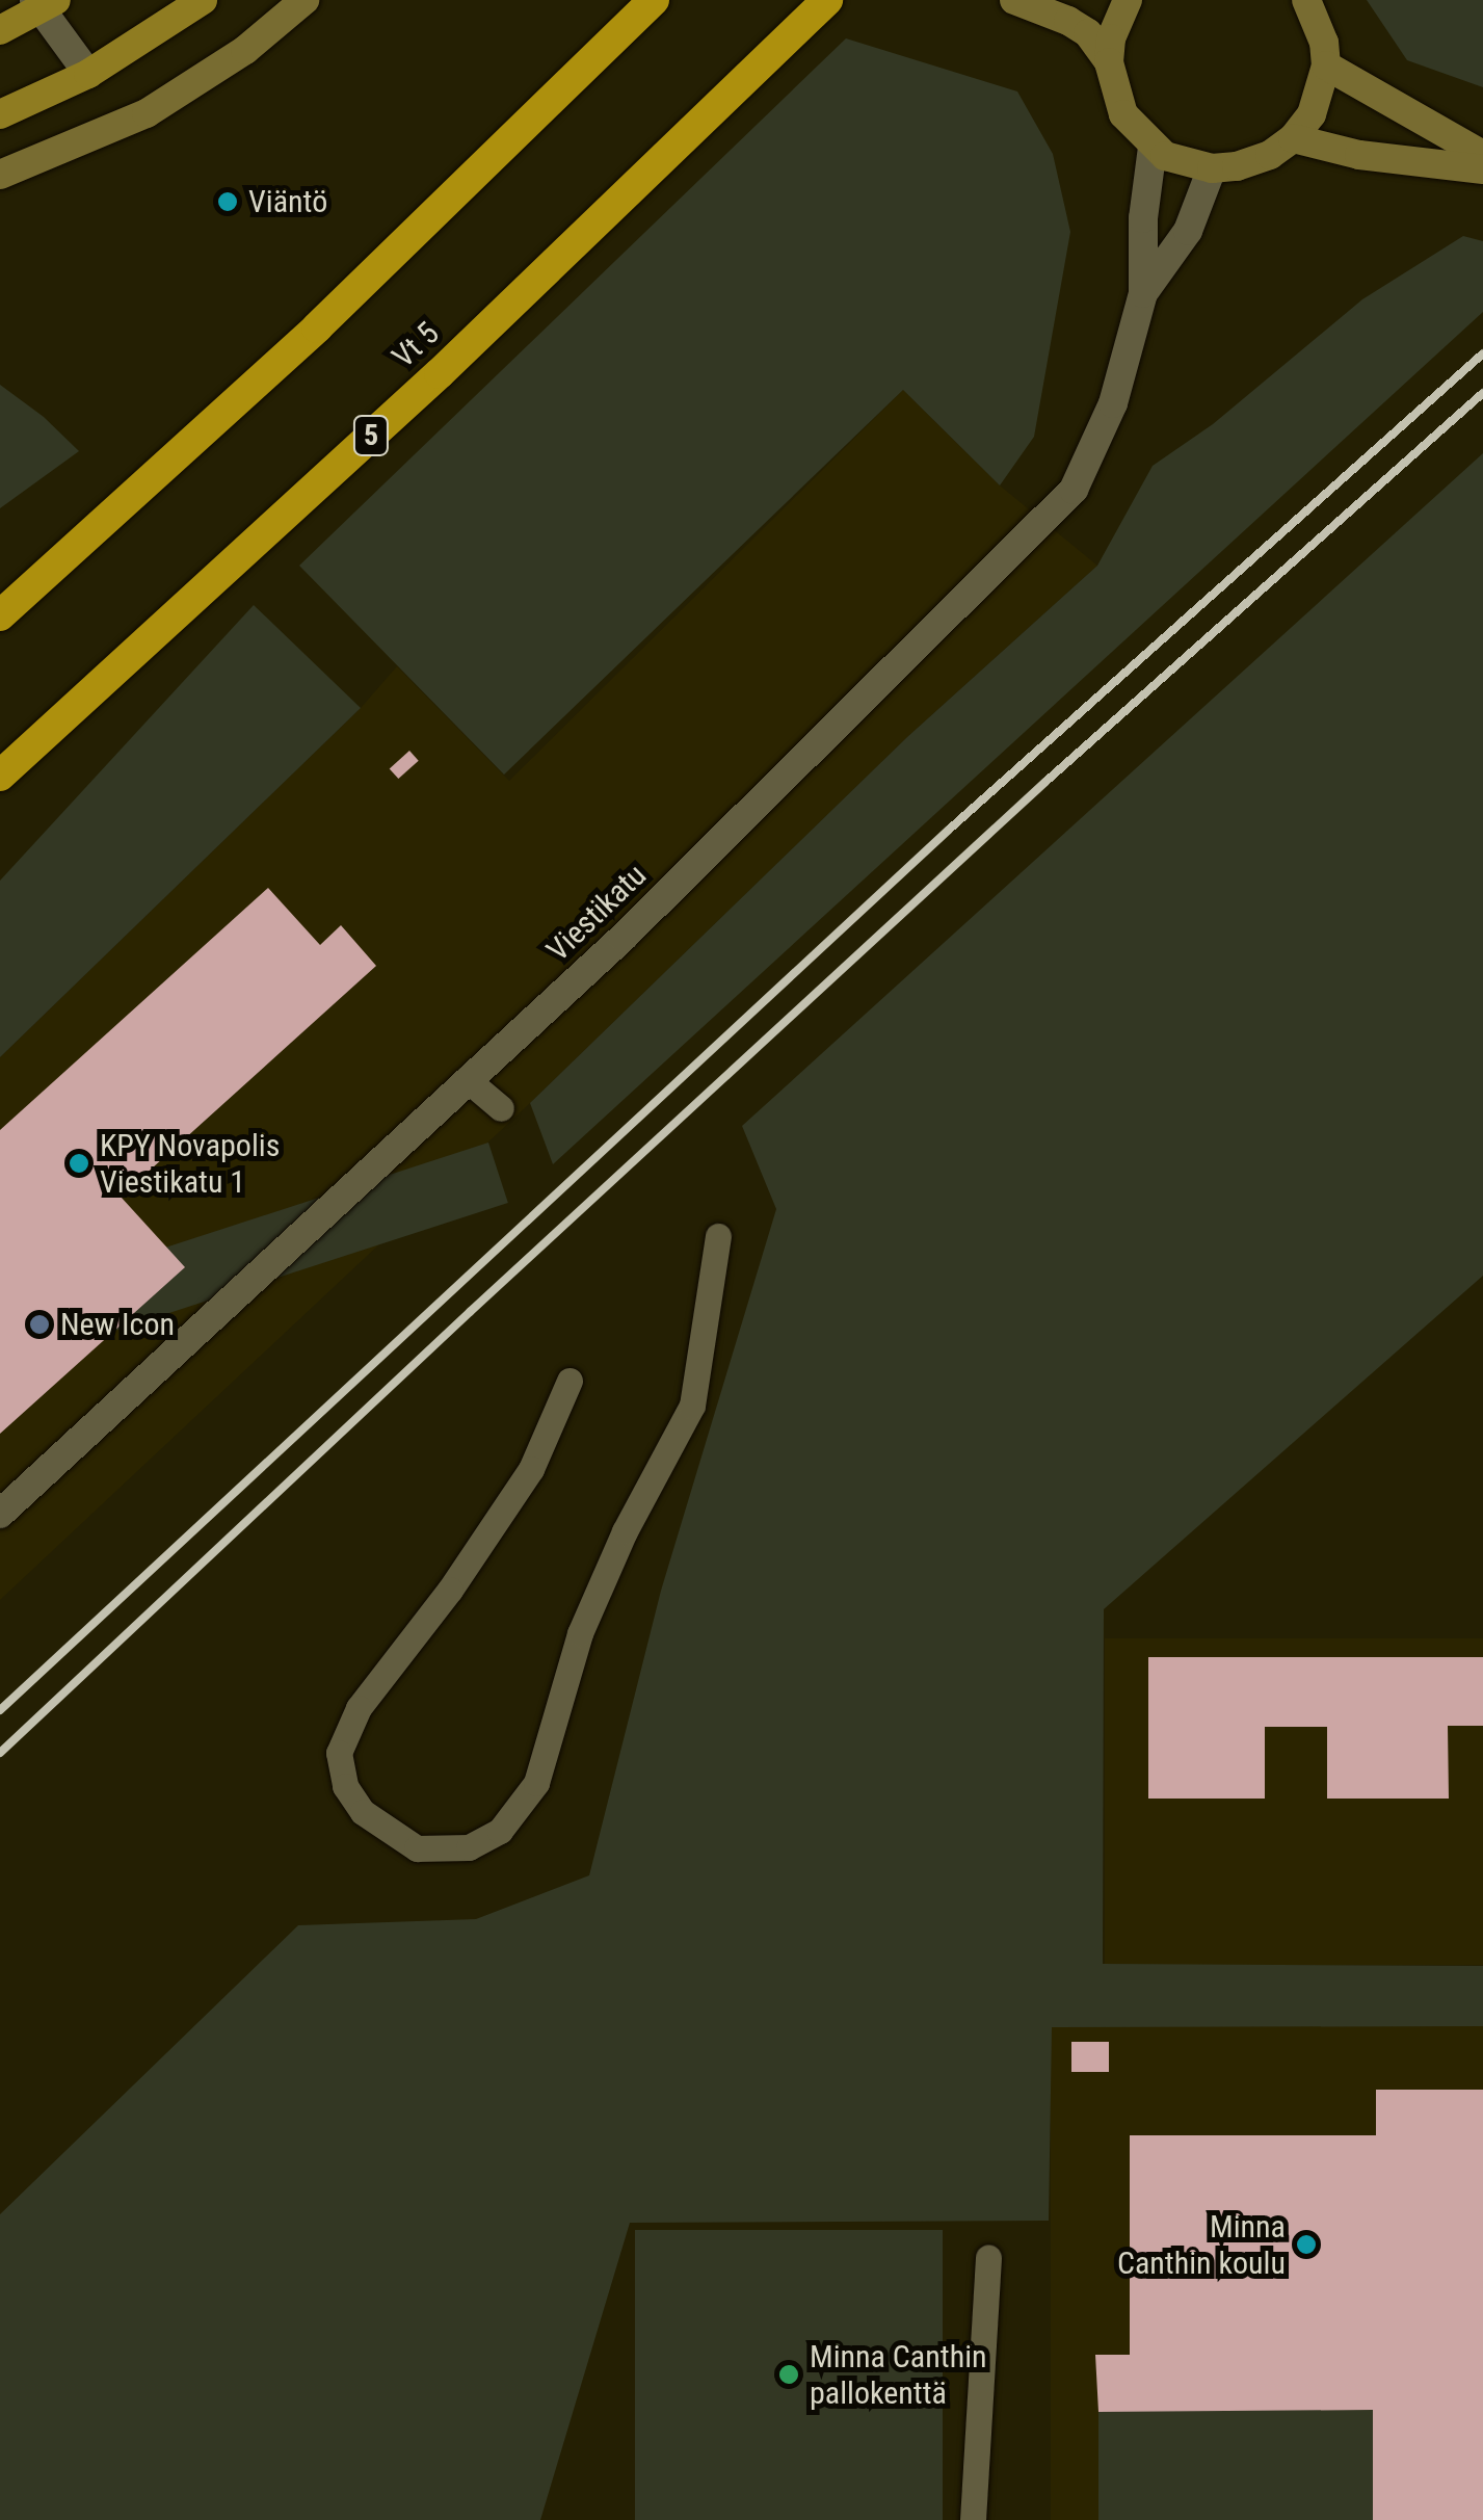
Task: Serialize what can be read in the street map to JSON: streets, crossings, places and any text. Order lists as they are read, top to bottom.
{
  "streets": {
    "highway": ["Vt 5", "5"],
    "street": ["Viestikatu"]
  },
  "places": [
    "Viäntö",
    "KPY Novapolis Viestikatu 1",
    "New Icon",
    "Minna Canthin koulu",
    "Minna Canthin pallokenttä"
  ]
}
